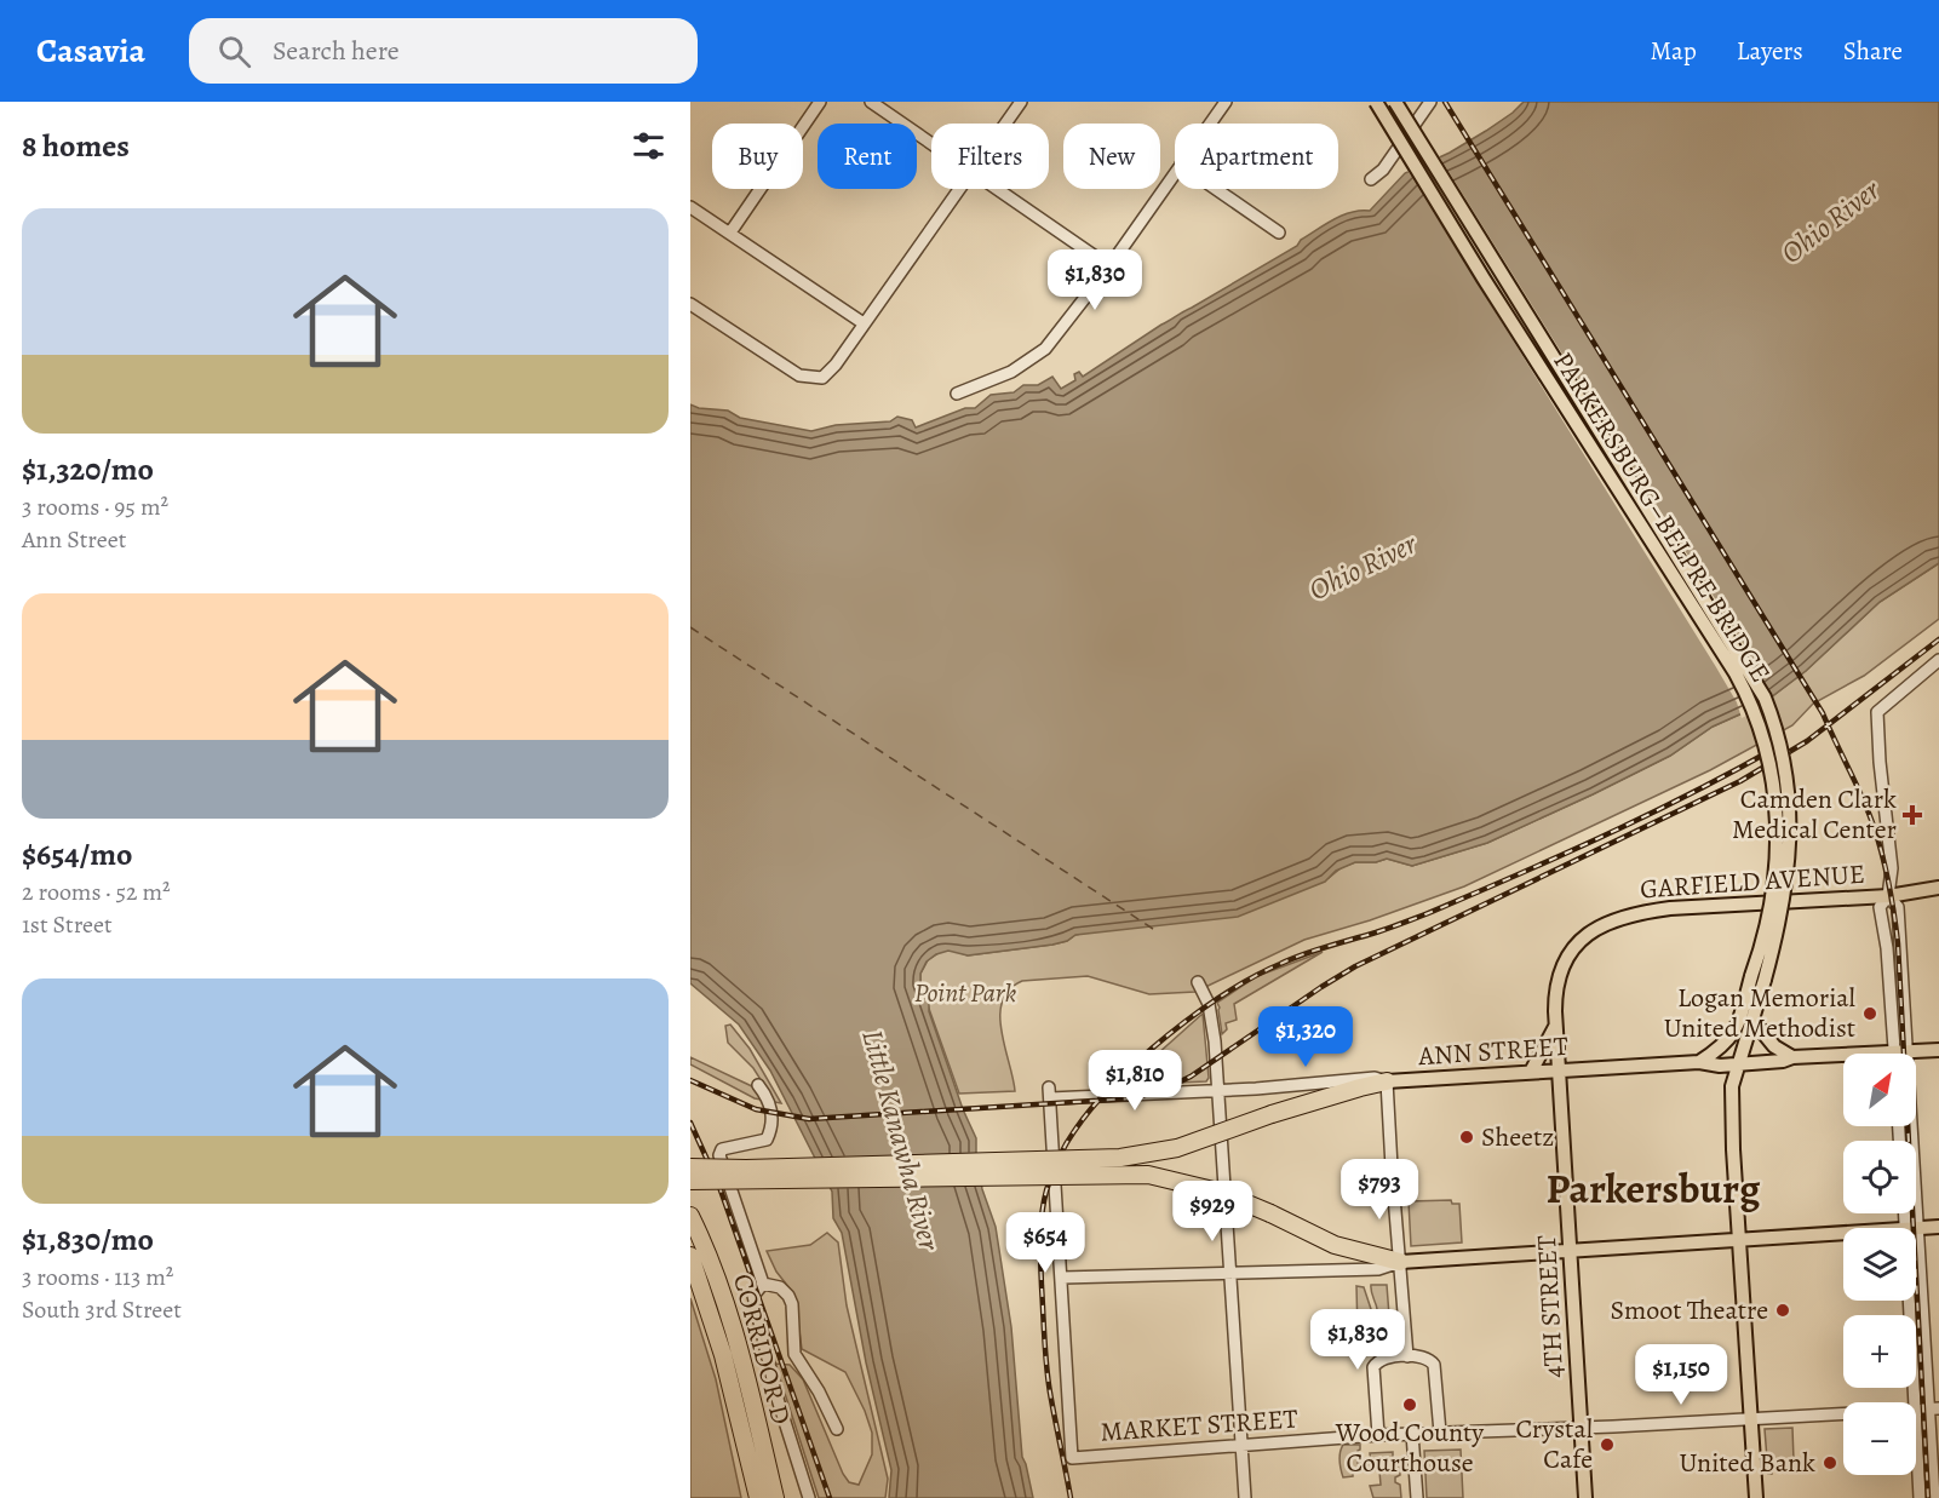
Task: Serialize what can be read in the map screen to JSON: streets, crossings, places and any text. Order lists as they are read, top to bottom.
{
  "streets": {
    "highway": ["CORRIDOR D"],
    "main road": [
      "PARKERSBURG–BELPRE BRIDGE",
      "GARFIELD AVENUE",
      "ANN STREET",
      "4TH STREET"
    ],
    "street": ["MARKET STREET"]
  },
  "crossings": [
    ["PARKERSBURG–BELPRE BRIDGE", "ANN STREET"],
    ["GARFIELD AVENUE", "ANN STREET"],
    ["GARFIELD AVENUE", "4TH STREET"],
    ["ANN STREET", "4TH STREET"],
    ["ANN STREET", "MARKET STREET"],
    ["4TH STREET", "MARKET STREET"]
  ],
  "districts": ["Parkersburg"],
  "water": ["Ohio River", "Little Kanawha River"],
  "parks": ["Point Park"],
  "places": {
    "health": ["Camden Clark Medical Center"],
    "other": [
      "Logan Memorial United Methodist",
      "Sheetz",
      "Smoot Theatre",
      "Wood County Courthouse",
      "Crystal Cafe",
      "United Bank"
    ]
  },
  "north": "top right",
  "page": {
    "header": "Casavia",
    "search": "Search here",
    "nav": ["Map", "Layers", "Share"],
    "heading": "8 homes",
    "chip": [
      "Buy",
      "Rent",
      "Filters",
      "New",
      "Apartment"
    ],
    "list": [
      {
        "name": "$1,320/mo",
        "note": "3 rooms · 95 m² · Ann Street"
      },
      {
        "name": "$654/mo",
        "note": "2 rooms · 52 m² · 1st Street"
      },
      {
        "name": "$1,830/mo",
        "note": "3 rooms · 113 m² · South 3rd Street"
      }
    ],
    "price": [
      "$1,830",
      "$1,320",
      "$1,810",
      "$793",
      "$929",
      "$654",
      "$1,830",
      "$1,150"
    ],
    "map_buttons": ["+", "−"]
  }
}
